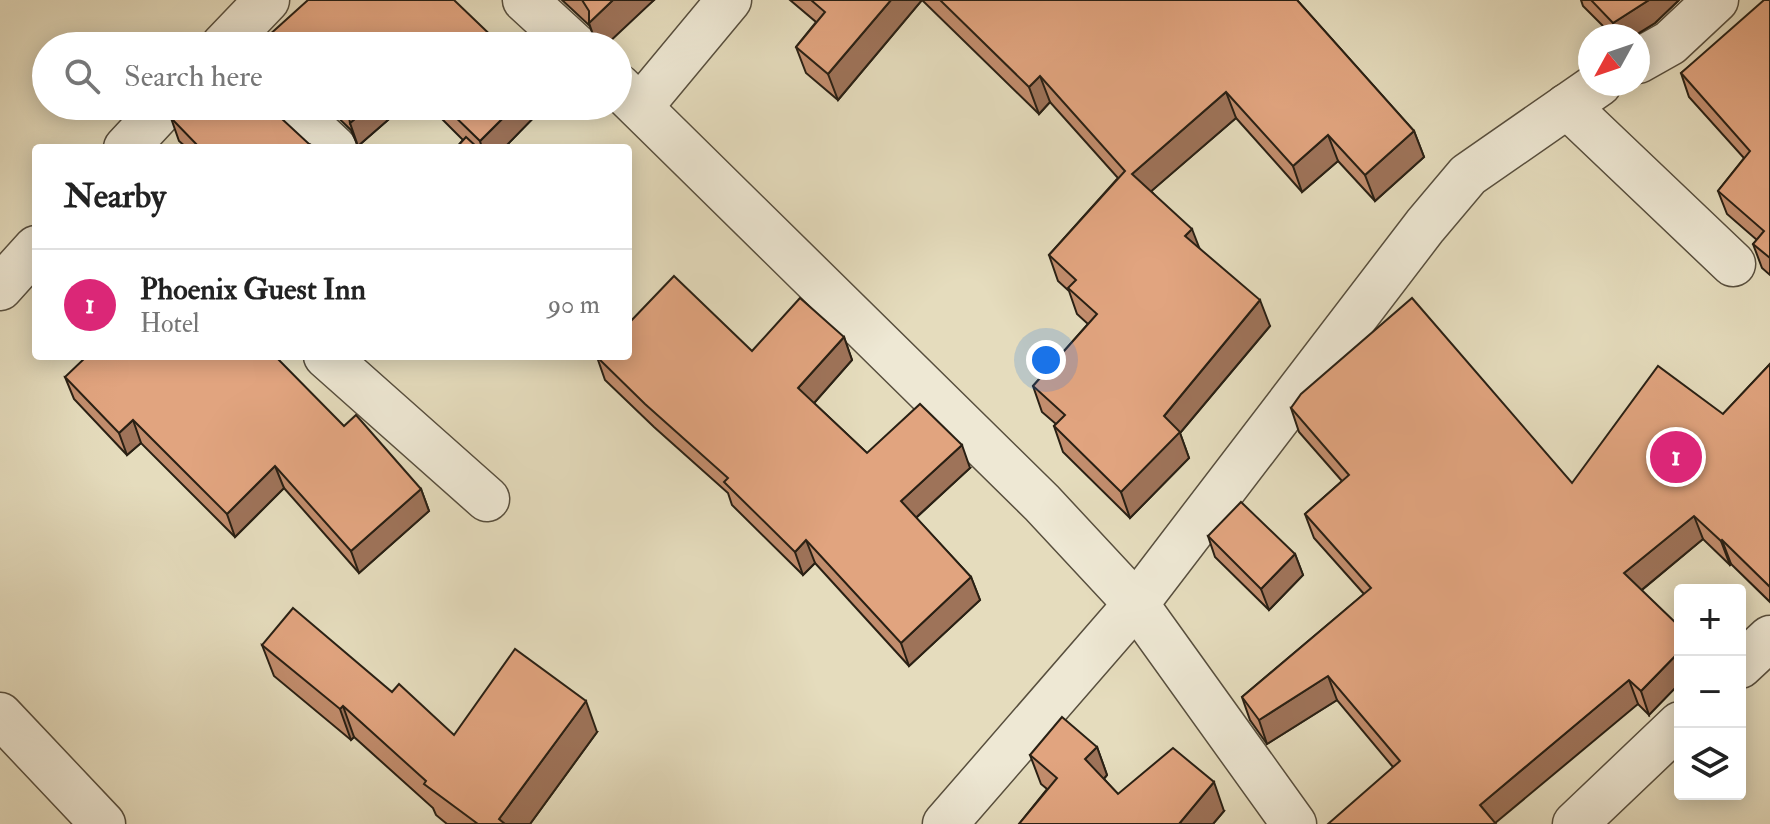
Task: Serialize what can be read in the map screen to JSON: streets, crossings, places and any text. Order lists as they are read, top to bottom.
{
  "north": "bottom left",
  "page": {
    "search": "Search here",
    "heading": "Nearby",
    "list": [
      {
        "mark": "1",
        "name": "Phoenix Guest Inn",
        "note": "Hotel",
        "value": "90 m"
      }
    ],
    "pins": "1",
    "map_buttons": ["+", "−"]
  }
}
